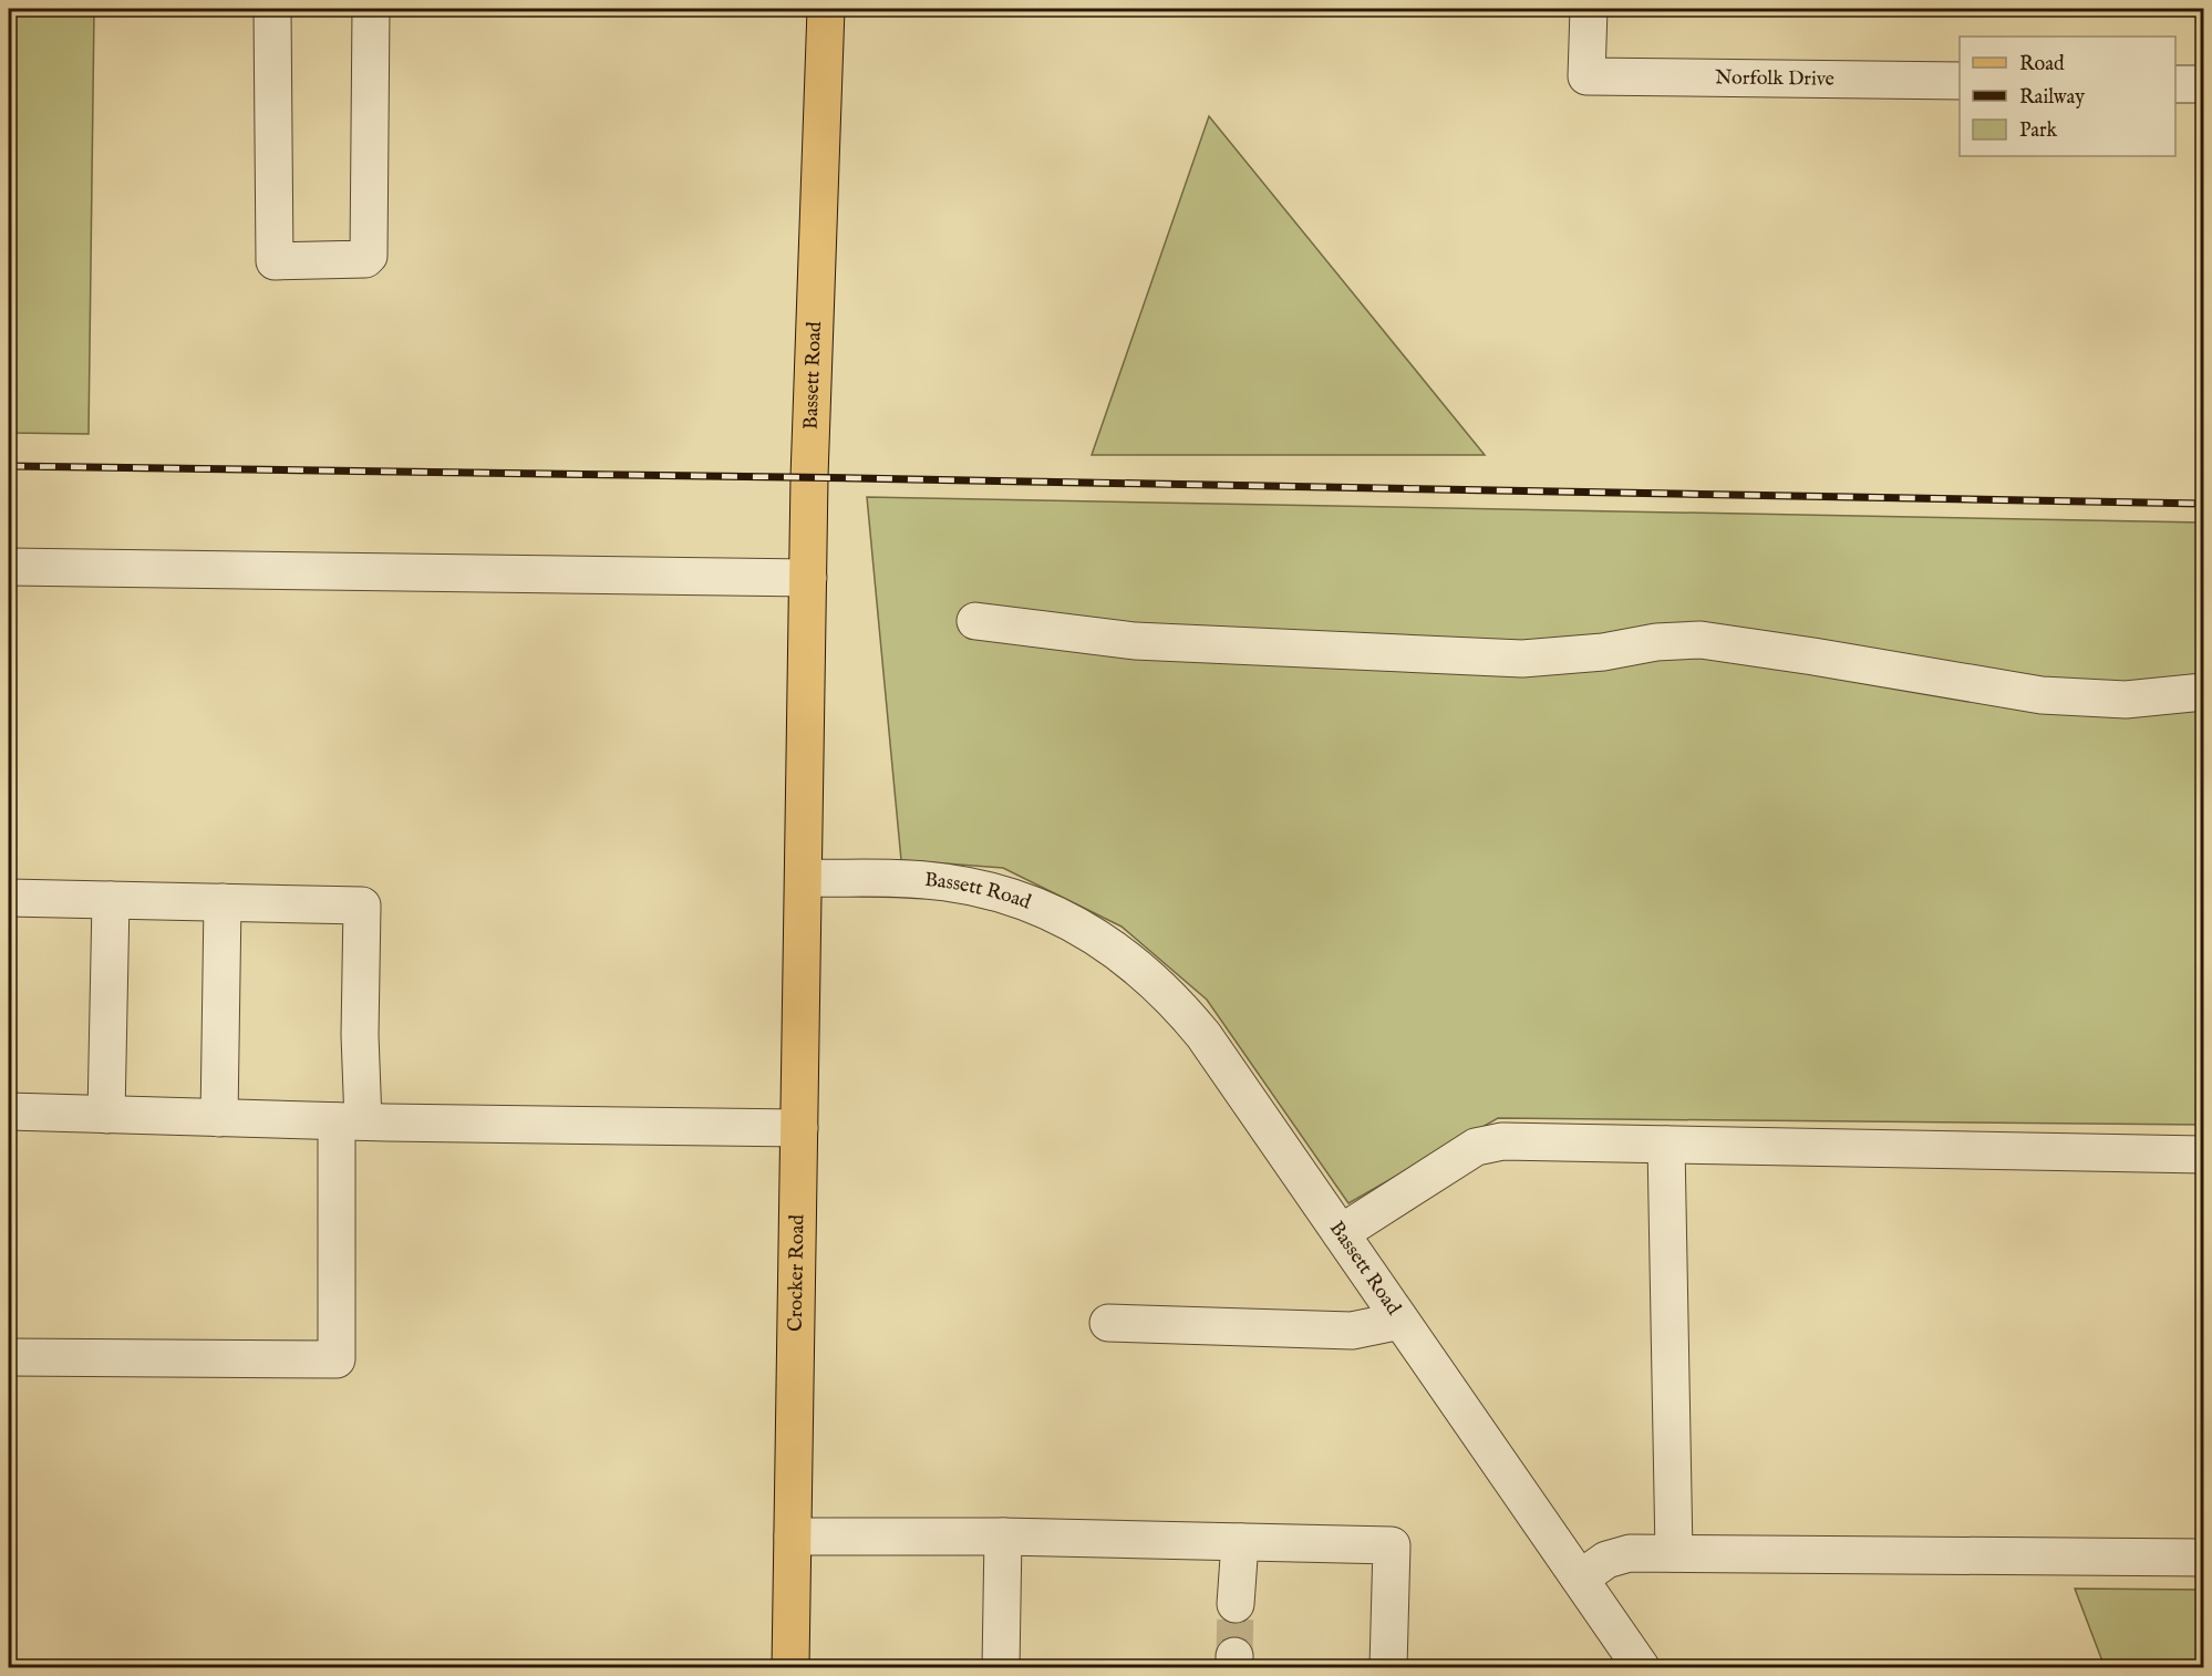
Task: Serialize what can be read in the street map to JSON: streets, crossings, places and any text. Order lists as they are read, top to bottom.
{
  "streets": {
    "main road": ["Bassett Road", "Crocker Road"],
    "street": ["Norfolk Drive"]
  },
  "crossings": [
    ["Bassett Road", "Crocker Road"]
  ],
  "legend": ["Road", "Railway", "Park"]
}
